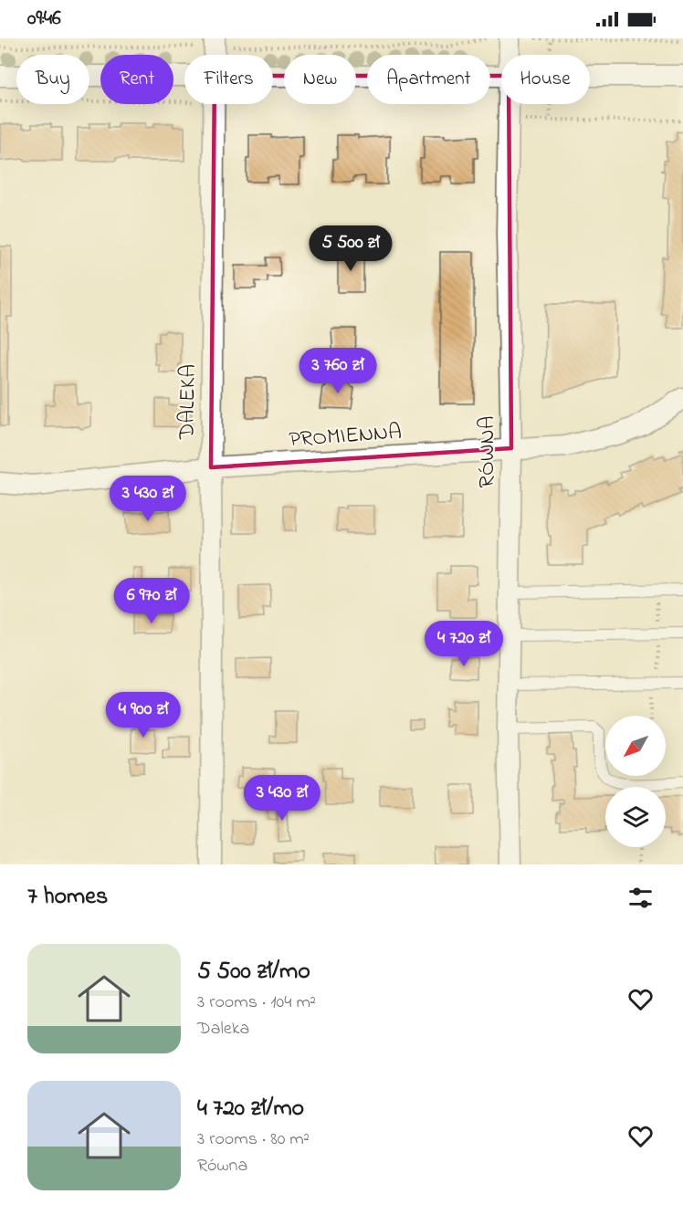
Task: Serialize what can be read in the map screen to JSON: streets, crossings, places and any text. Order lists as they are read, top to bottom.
{
  "streets": {
    "street": ["DALEKA", "PROMIENNA", "RÓWNA"]
  },
  "crossings": [
    ["DALEKA", "PROMIENNA"],
    ["PROMIENNA", "RÓWNA"]
  ],
  "north": "bottom left",
  "page": {
    "status": "09:46",
    "chip": [
      "Buy",
      "Rent",
      "Filters",
      "New",
      "Apartment",
      "House"
    ],
    "price": [
      "5 500 zł",
      "3 760 zł",
      "3 430 zł",
      "6 970 zł",
      "4 720 zł",
      "4 900 zł",
      "3 430 zł"
    ],
    "heading": "7 homes",
    "list": [
      {
        "name": "5 500 zł/mo",
        "note": "3 rooms · 104 m² · Daleka"
      },
      {
        "name": "4 720 zł/mo",
        "note": "3 rooms · 80 m² · Równa"
      }
    ]
  }
}
